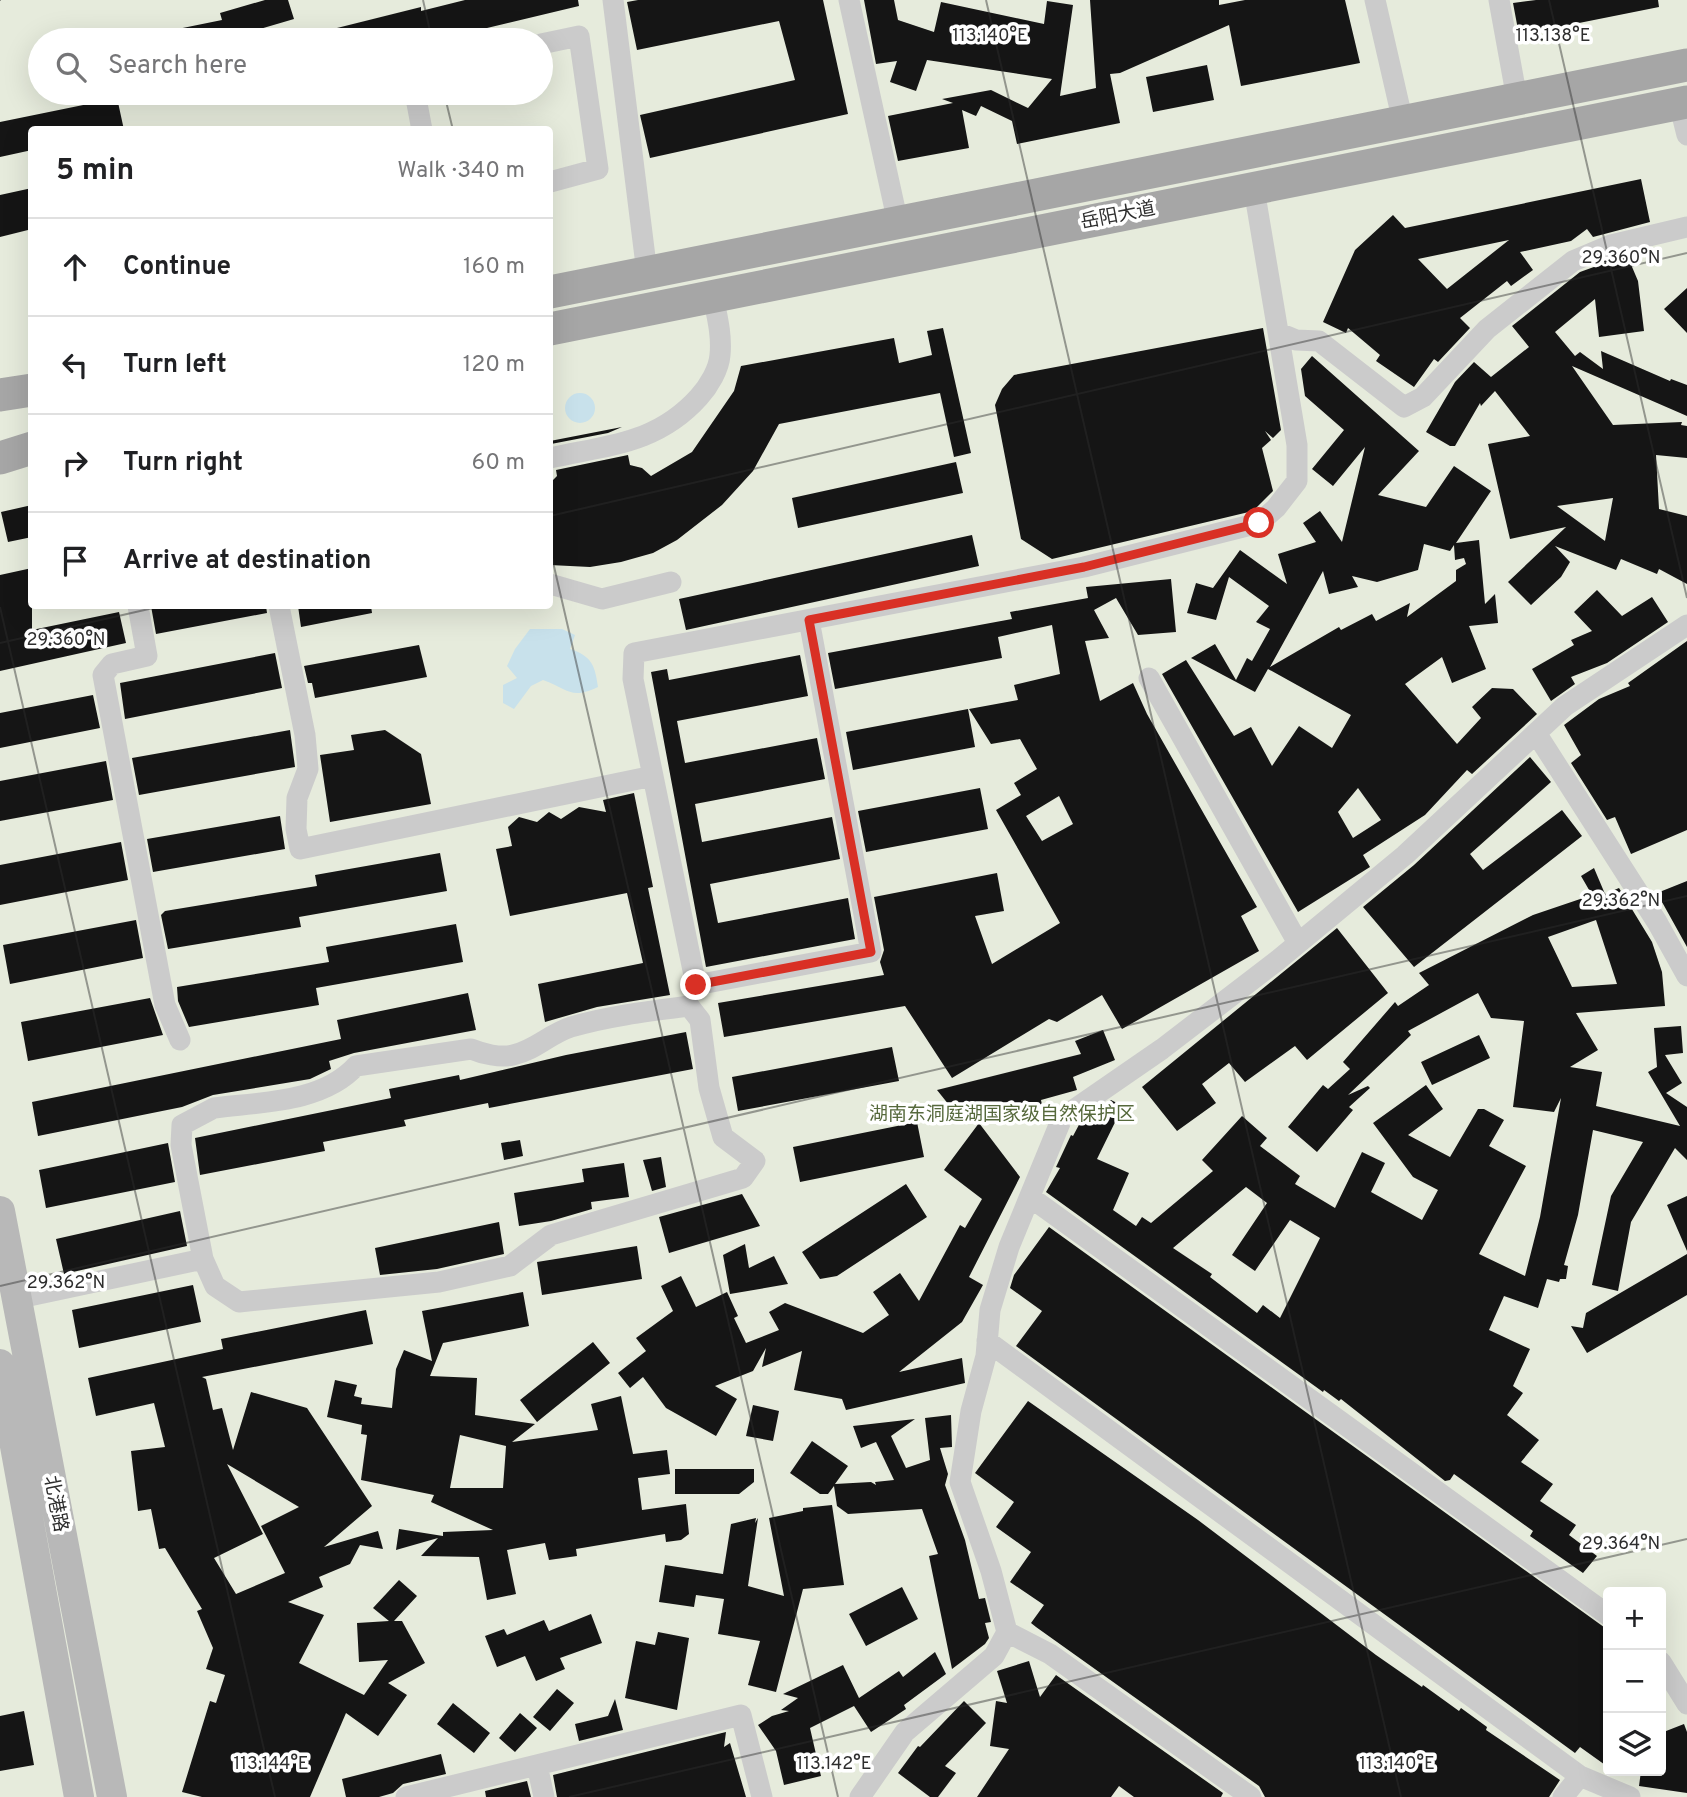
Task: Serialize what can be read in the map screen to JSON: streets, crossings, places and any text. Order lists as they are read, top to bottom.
{
  "streets": {
    "main road": ["岳阳大道", "北港路"]
  },
  "parks": ["湖南东洞庭湖国家级自然保护区"],
  "page": {
    "search": "Search here",
    "heading": ["5 min", "Walk · 340 m"],
    "list": [
      ["Continue", "160 m"],
      ["Turn left", "120 m"],
      ["Turn right", "60 m"],
      "Arrive at destination"
    ],
    "map_buttons": ["+", "−"]
  },
  "coordinates": [
    "113.140°E",
    "113.138°E",
    "29.360°N",
    "29.362°N",
    "29.364°N",
    "113.144°E",
    "113.142°E"
  ]
}
